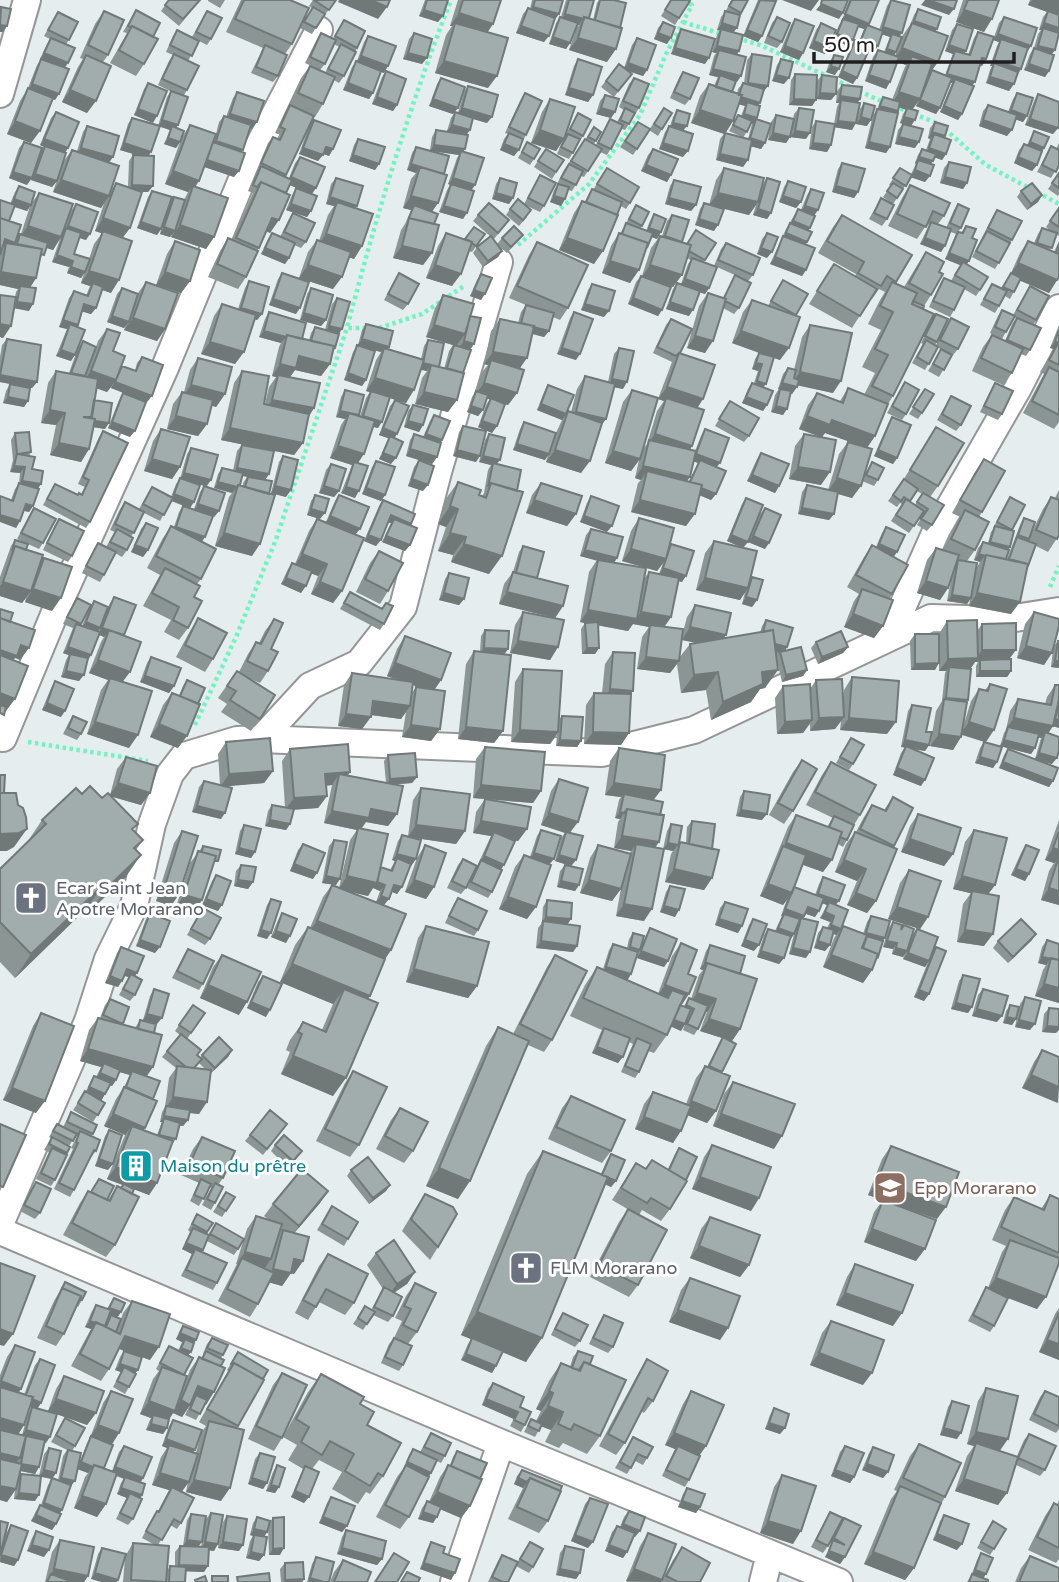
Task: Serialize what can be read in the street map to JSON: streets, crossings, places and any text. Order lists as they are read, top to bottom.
{
  "places": {
    "church": ["Ecar Saint Jean Apotre Morarano", "FLM Morarano"],
    "building": ["Maison du prêtre"],
    "school or university": ["Epp Morarano"]
  },
  "scale_bar": "50 m"
}
